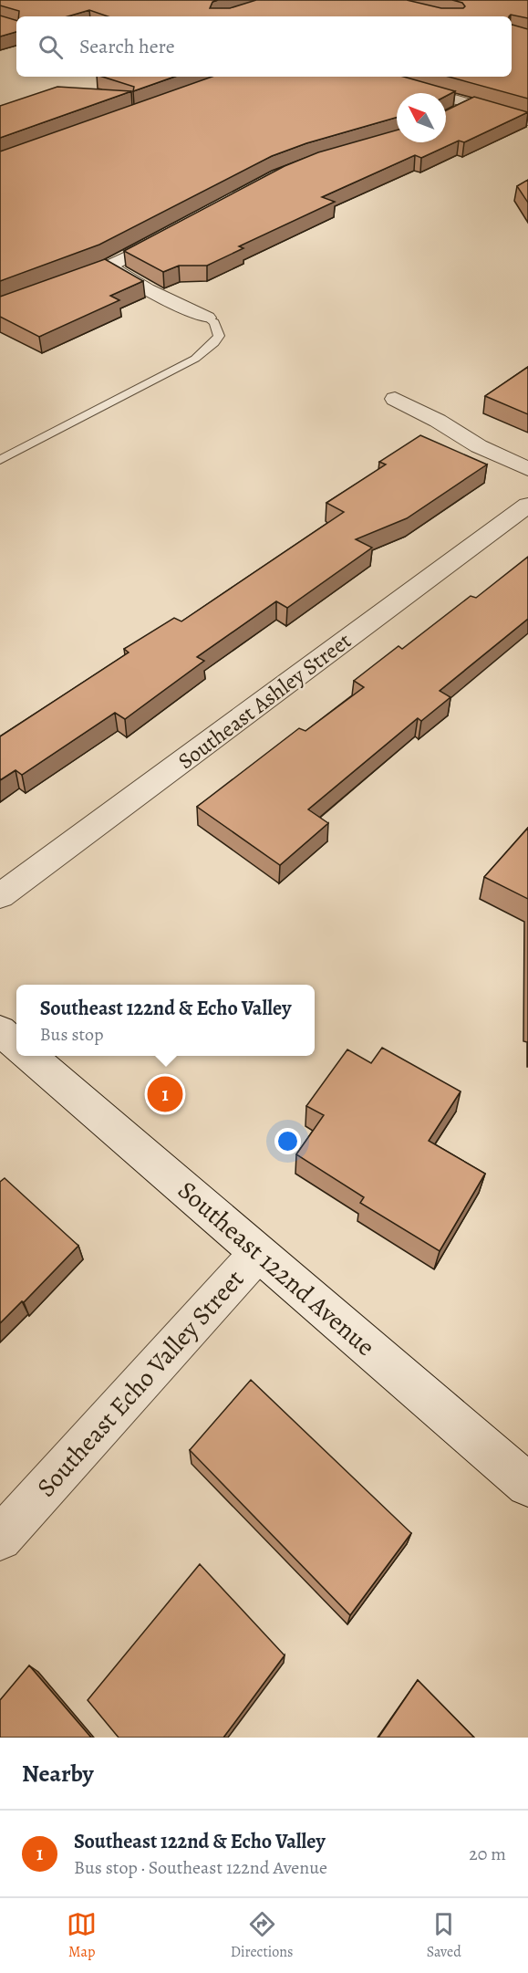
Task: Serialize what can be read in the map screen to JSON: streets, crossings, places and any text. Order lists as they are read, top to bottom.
{
  "streets": {
    "street": ["Southeast Ashley Street", "Southeast 122nd Avenue", "Southeast Echo Valley Street"]
  },
  "crossings": [
    ["Southeast 122nd Avenue", "Southeast Echo Valley Street"]
  ],
  "north": "top left",
  "page": {
    "search": "Search here",
    "popup": ["Southeast 122nd & Echo Valley", "Bus stop"],
    "pins": "1",
    "heading": "Nearby",
    "list": [
      {
        "mark": "1",
        "name": "Southeast 122nd & Echo Valley",
        "note": "Bus stop · Southeast 122nd Avenue",
        "value": "20 m"
      }
    ],
    "nav": ["Map", "Directions", "Saved"]
  }
}
